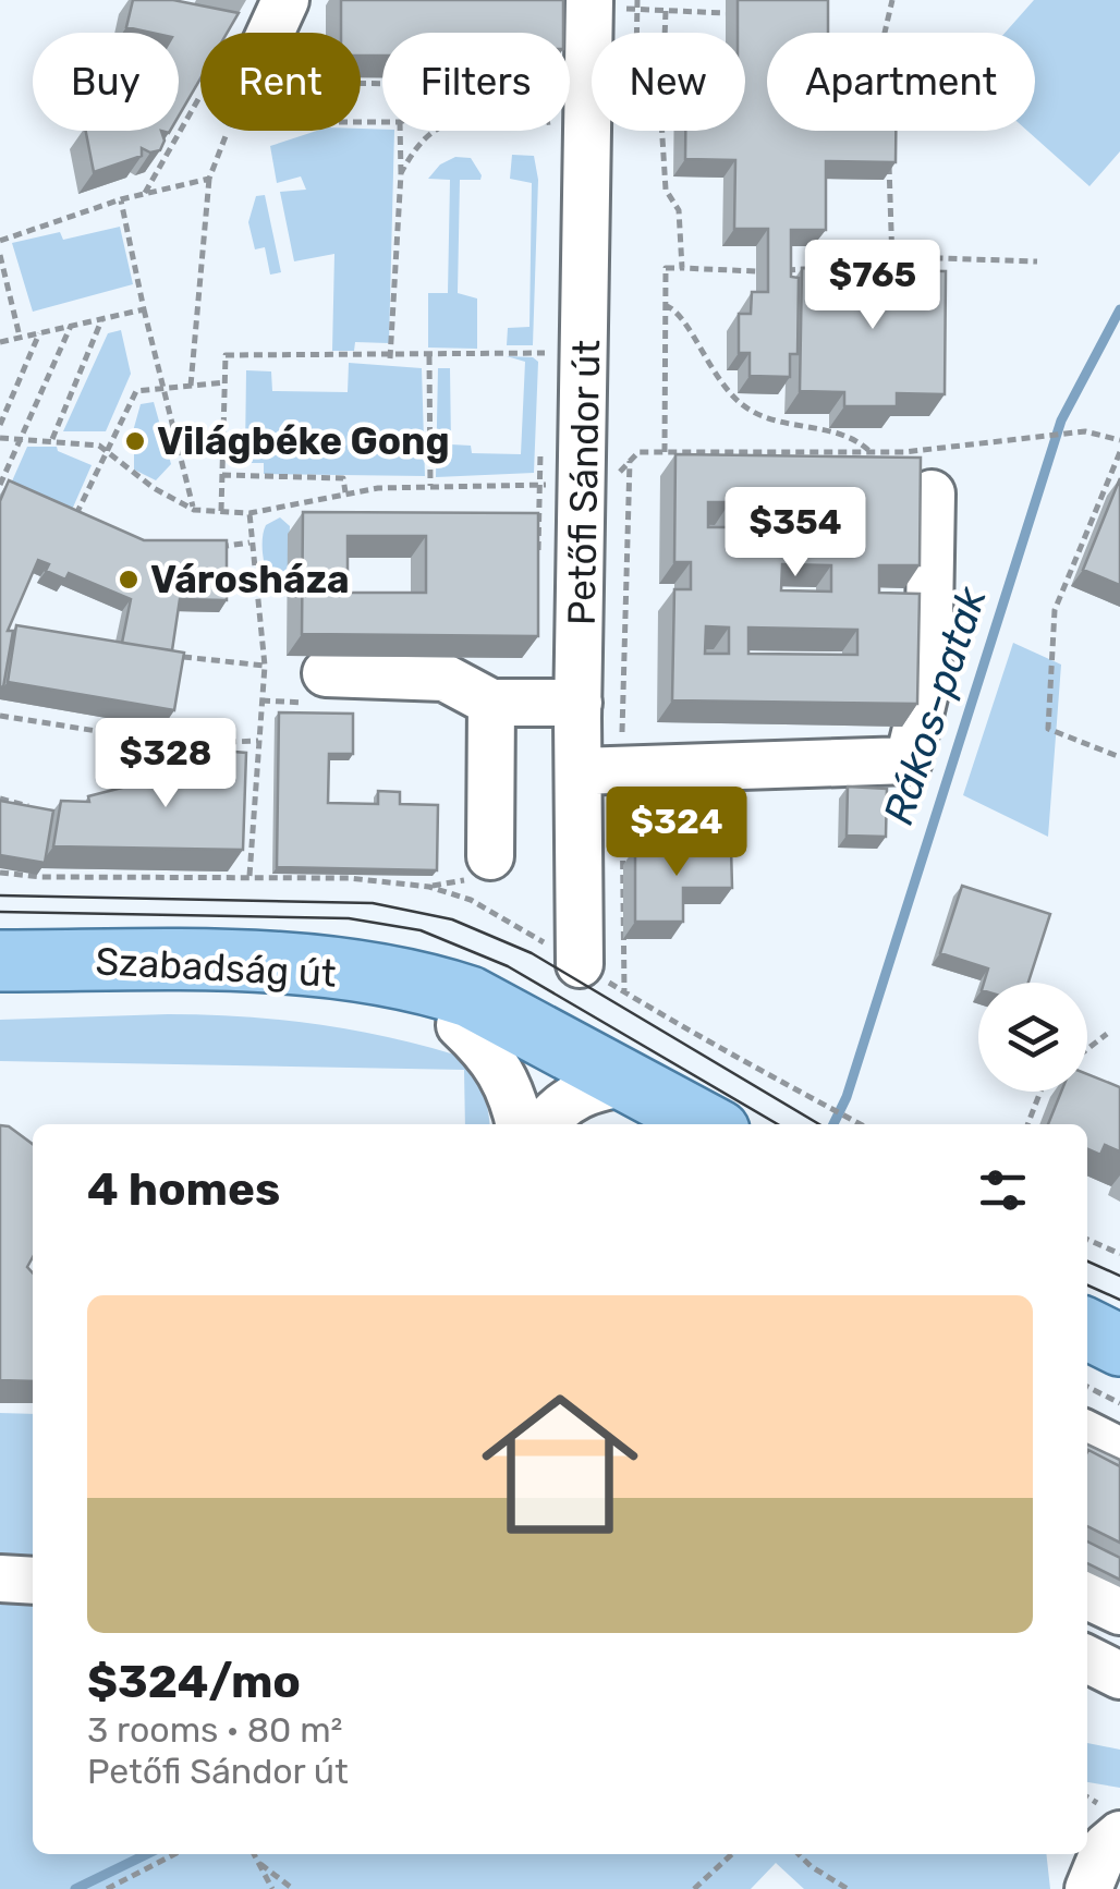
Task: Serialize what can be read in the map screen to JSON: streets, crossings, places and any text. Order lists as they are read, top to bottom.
{
  "streets": {
    "main road": ["Szabadság út"],
    "street": ["Petőfi Sándor út"]
  },
  "water": ["Rákos-patak"],
  "places": ["Világbéke Gong", "Városháza"],
  "page": {
    "chip": [
      "Buy",
      "Rent",
      "Filters",
      "New",
      "Apartment"
    ],
    "price": [
      "$765",
      "$354",
      "$328",
      "$324"
    ],
    "heading": "4 homes",
    "list": [
      {
        "name": "$324/mo",
        "note": "3 rooms · 80 m² · Petőfi Sándor út"
      }
    ]
  }
}
